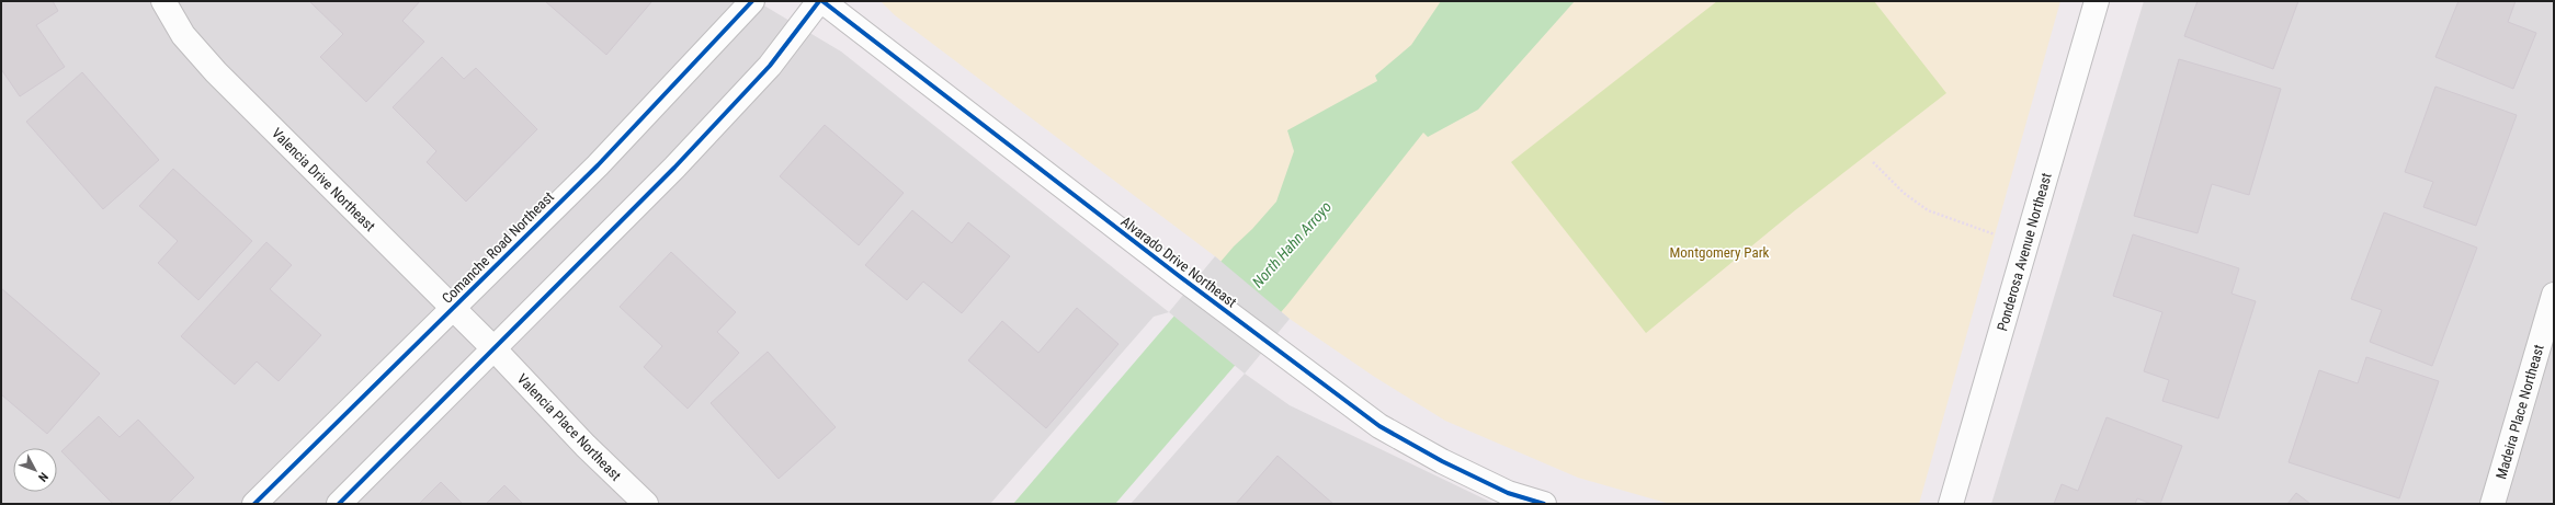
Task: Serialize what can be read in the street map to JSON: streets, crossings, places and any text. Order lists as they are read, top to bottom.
{
  "streets": {
    "street": [
      "Valencia Drive Northeast",
      "Comanche Road Northeast",
      "Ponderosa Avenue Northeast",
      "Alvarado Drive Northeast",
      "Madeira Place Northeast",
      "Valencia Place Northeast"
    ]
  },
  "crossings": [
    ["Valencia Drive Northeast", "Comanche Road Northeast"],
    ["Valencia Drive Northeast", "Valencia Place Northeast"]
  ],
  "water": ["North Hahn Arroyo"],
  "parks": ["Montgomery Park"],
  "north": "bottom right"
}
